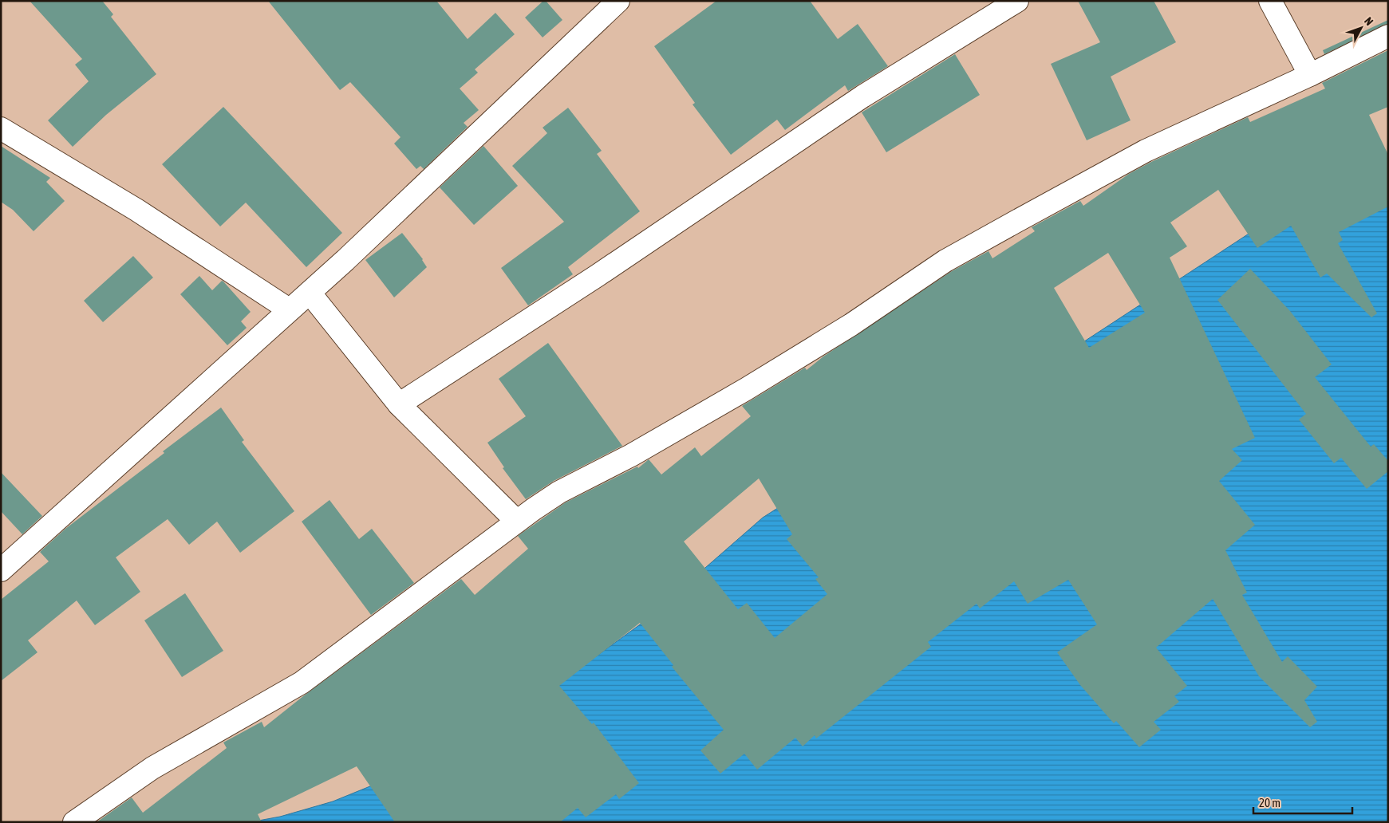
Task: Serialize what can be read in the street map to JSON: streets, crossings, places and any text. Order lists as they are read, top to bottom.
{
  "scale_bar": "20 m",
  "north": "top right"
}
